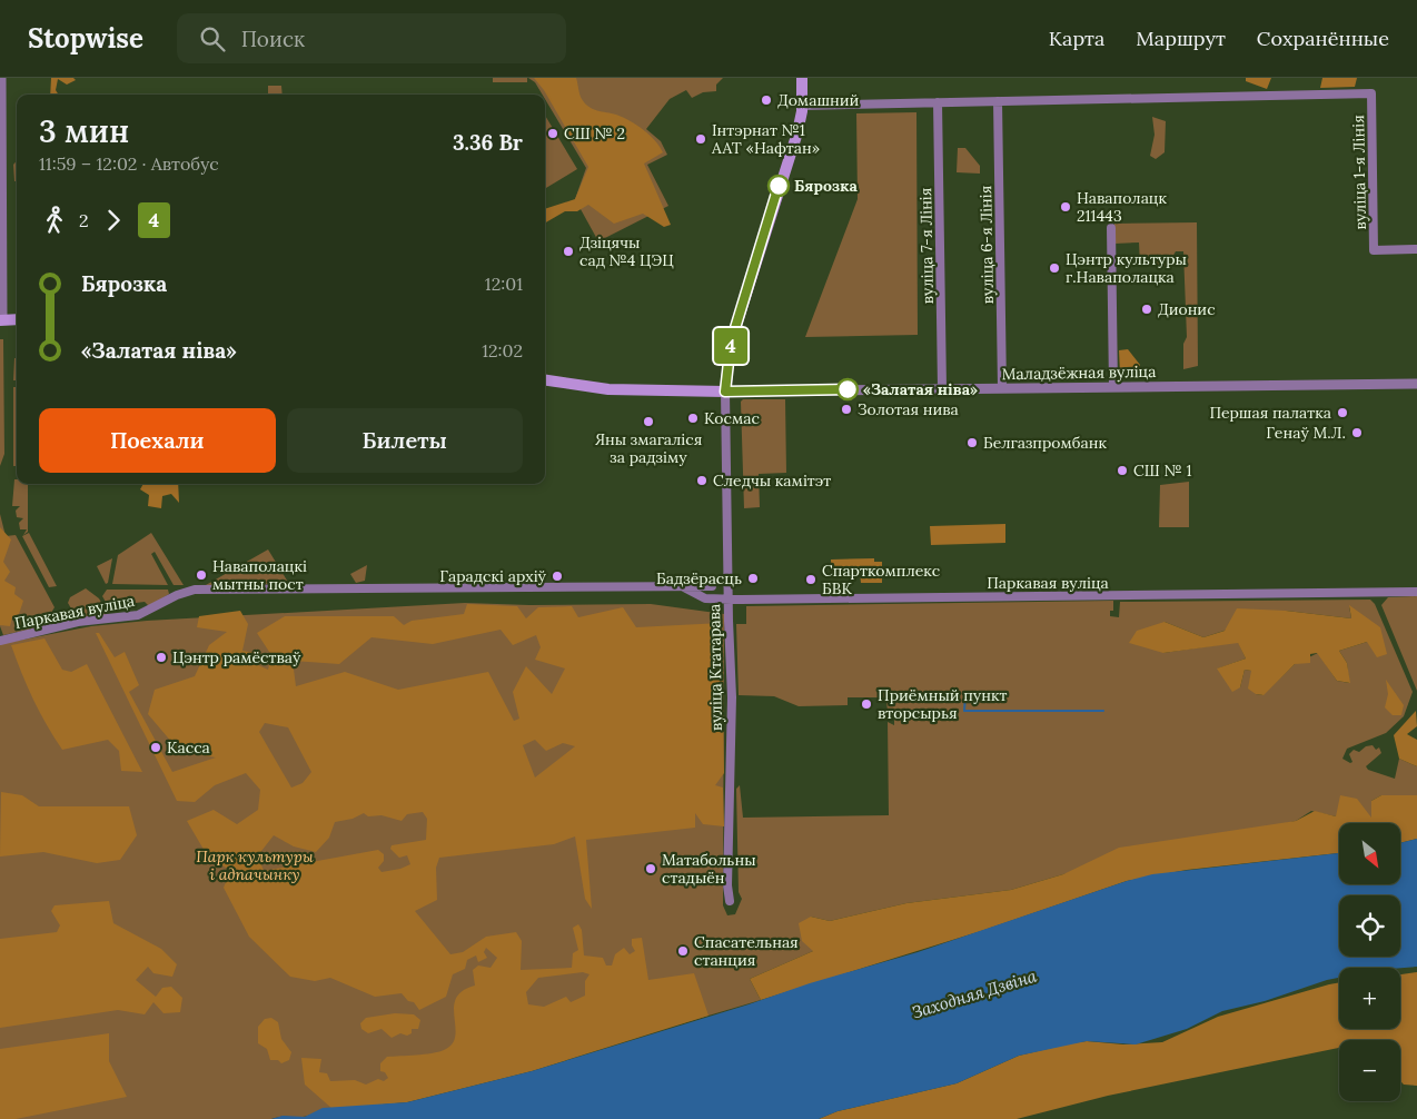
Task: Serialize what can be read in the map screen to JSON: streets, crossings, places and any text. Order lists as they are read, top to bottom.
{
  "streets": {
    "main road": ["Маладзёжная вуліца", "вуліца Ктатарава"],
    "street": [
      "вуліца 1-я Лінія",
      "вуліца 6-я Лінія",
      "вуліца 7-я Лінія",
      "Паркавая вуліца"
    ]
  },
  "crossings": [
    ["вуліца 1-я Лінія", "вуліца 6-я Лінія"],
    ["вуліца 6-я Лінія", "Маладзёжная вуліца"],
    ["вуліца 7-я Лінія", "Маладзёжная вуліца"],
    ["Маладзёжная вуліца", "вуліца Ктатарава"],
    ["Паркавая вуліца", "вуліца Ктатарава"]
  ],
  "water": ["Заходняя Дзвіна"],
  "parks": ["Парк культуры і адпачынку"],
  "places": [
    "Домашний",
    "СШ № 2",
    "Інтэрнат №1 ААТ «Нафтан»",
    "Бярозка",
    "Наваполацк 211443",
    "Дзіцячы сад №4 ЦЭЦ",
    "Цэнтр культуры г.Наваполацка",
    "Дионис",
    "«Залатая ніва»",
    "Золотая нива",
    "Першая палатка",
    "Космас",
    "Яны змагаліся за радзіму",
    "Генаў М.Л.",
    "Белгазпромбанк",
    "СШ № 1",
    "Следчы камітэт",
    "Наваполацкі мытны пост",
    "Гарадскі архіў",
    "Бадзёрасць",
    "Спарткомплекс БВК",
    "Цэнтр рамёстваў",
    "Приёмный пункт вторсырья",
    "Касса",
    "Матабольны стадыён",
    "Спасательная станция"
  ],
  "lines": ["bus line 4"],
  "north": "bottom right",
  "page": {
    "header": "Stopwise",
    "search": "Поиск",
    "nav": ["Карта", "Маршрут", "Сохранённые"],
    "on_map": "4",
    "heading": ["3 мин", "11:59 – 12:02 · Автобус", "3.36 Br"],
    "legs": ["2", "4"],
    "list": [
      {
        "name": "Бярозка",
        "value": "12:01"
      },
      {
        "name": "«Залатая ніва»",
        "value": "12:02"
      }
    ],
    "buttons": ["Поехали", "Билеты"],
    "map_buttons": ["+", "−"]
  }
}
